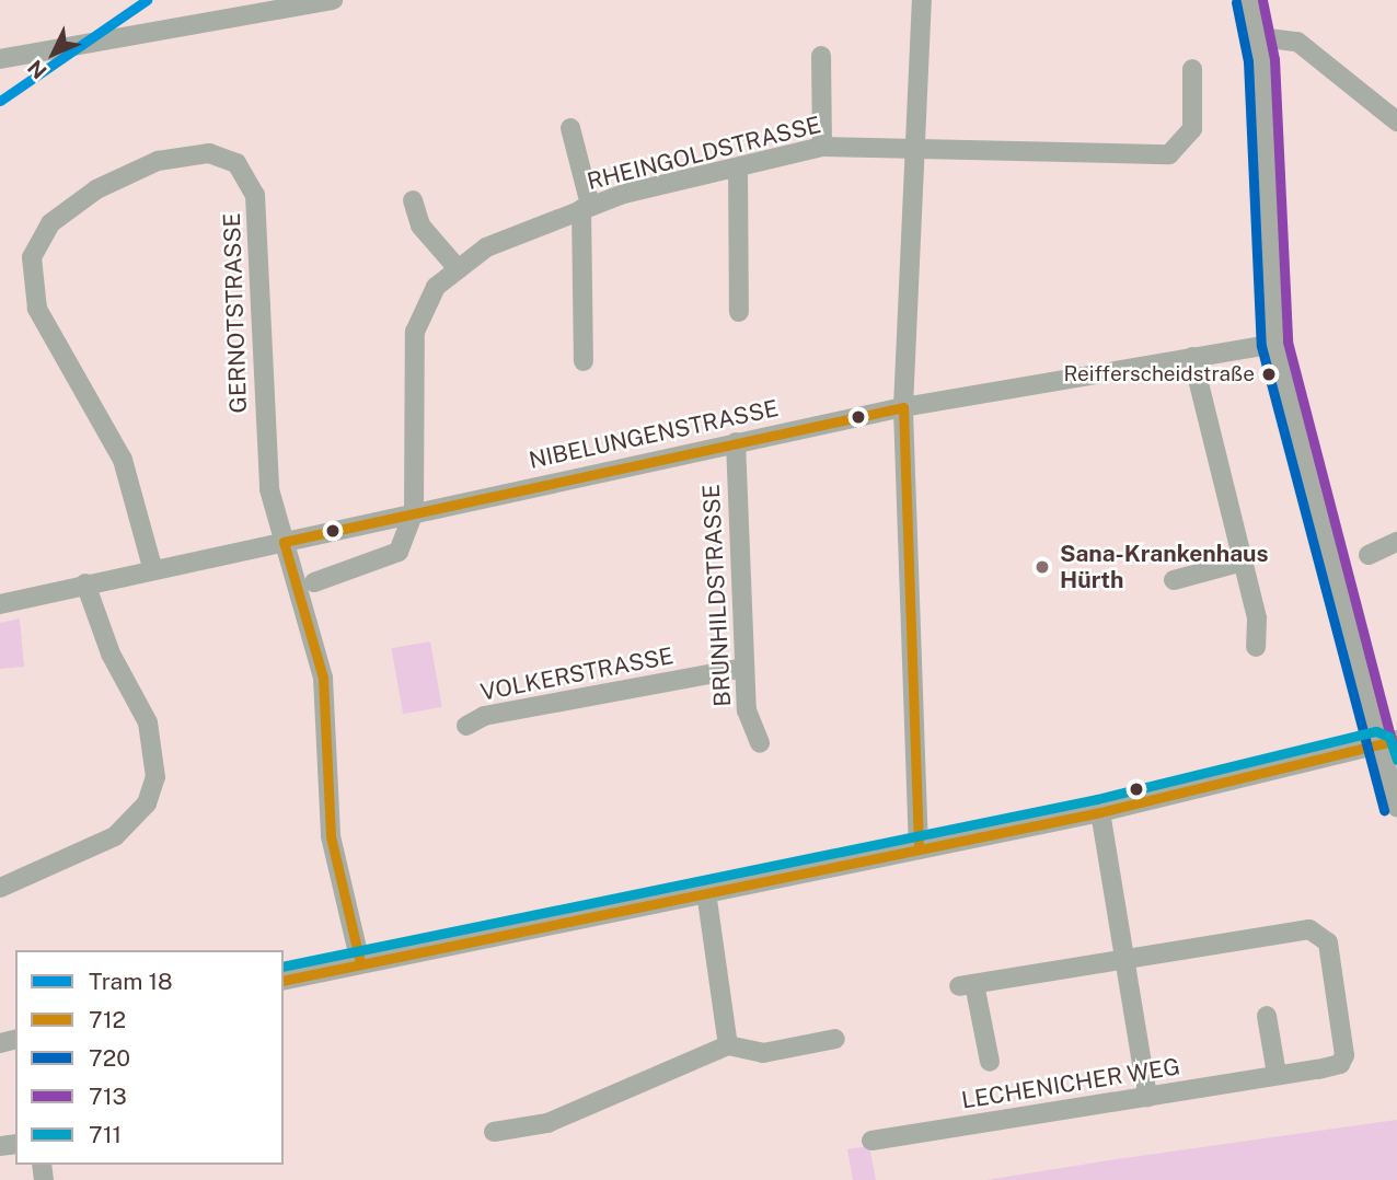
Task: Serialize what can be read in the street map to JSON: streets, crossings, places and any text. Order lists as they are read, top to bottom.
{
  "streets": {
    "street": [
      "RHEINGOLDSTRASSE",
      "GERNOTSTRASSE",
      "NIBELUNGENSTRASSE",
      "BRUNHILDSTRASSE",
      "VOLKERSTRASSE",
      "LECHENICHER WEG"
    ]
  },
  "crossings": [
    ["RHEINGOLDSTRASSE", "NIBELUNGENSTRASSE"],
    ["GERNOTSTRASSE", "NIBELUNGENSTRASSE"],
    ["NIBELUNGENSTRASSE", "BRUNHILDSTRASSE"],
    ["BRUNHILDSTRASSE", "VOLKERSTRASSE"]
  ],
  "places": ["Reifferscheidstraße", "Sana-Krankenhaus Hürth"],
  "lines": [
    "tram line 18",
    "transit line 713",
    "transit line 720",
    "transit line 712",
    "transit line 711"
  ],
  "legend": [
    "Tram 18",
    "712",
    "720",
    "713",
    "711"
  ],
  "north": "bottom left"
}
